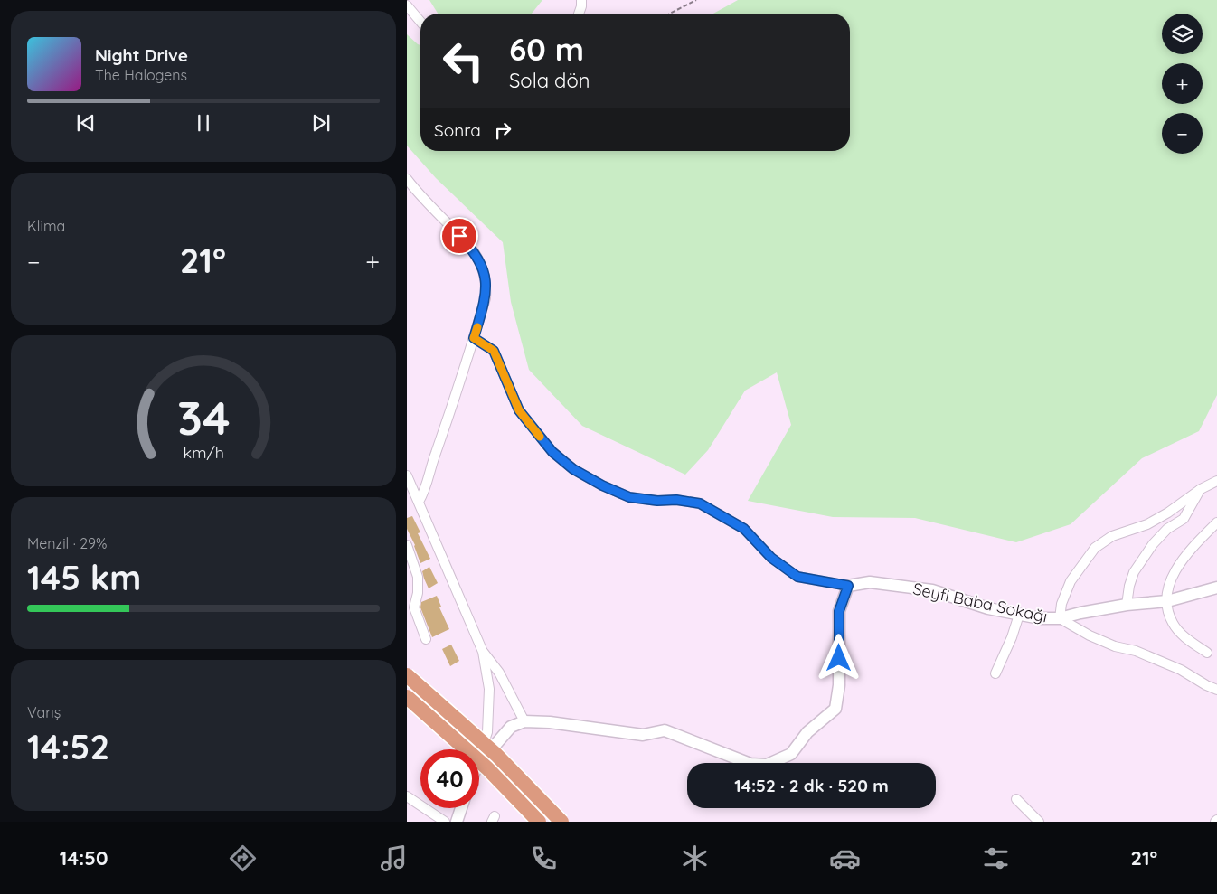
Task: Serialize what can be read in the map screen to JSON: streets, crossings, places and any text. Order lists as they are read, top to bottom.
{
  "streets": {
    "street": ["Seyfi Baba Sokağı"]
  },
  "page": {
    "map_buttons": ["+", "−"],
    "turn": ["60 m", "Sola dön"],
    "song": ["Night Drive", "The Halogens"],
    "then": "Sonra",
    "tile": [
      "Klima",
      ["Menzil · 29%", "145 km"],
      ["Varış", "14:52"]
    ],
    "heat": ["−", "21°", "+"],
    "limit": "40",
    "trip": "14:52 · 2 dk · 520 m",
    "tabs": ["14:50", "21°"],
    "gauge": ["34", "km/h"]
  }
}
